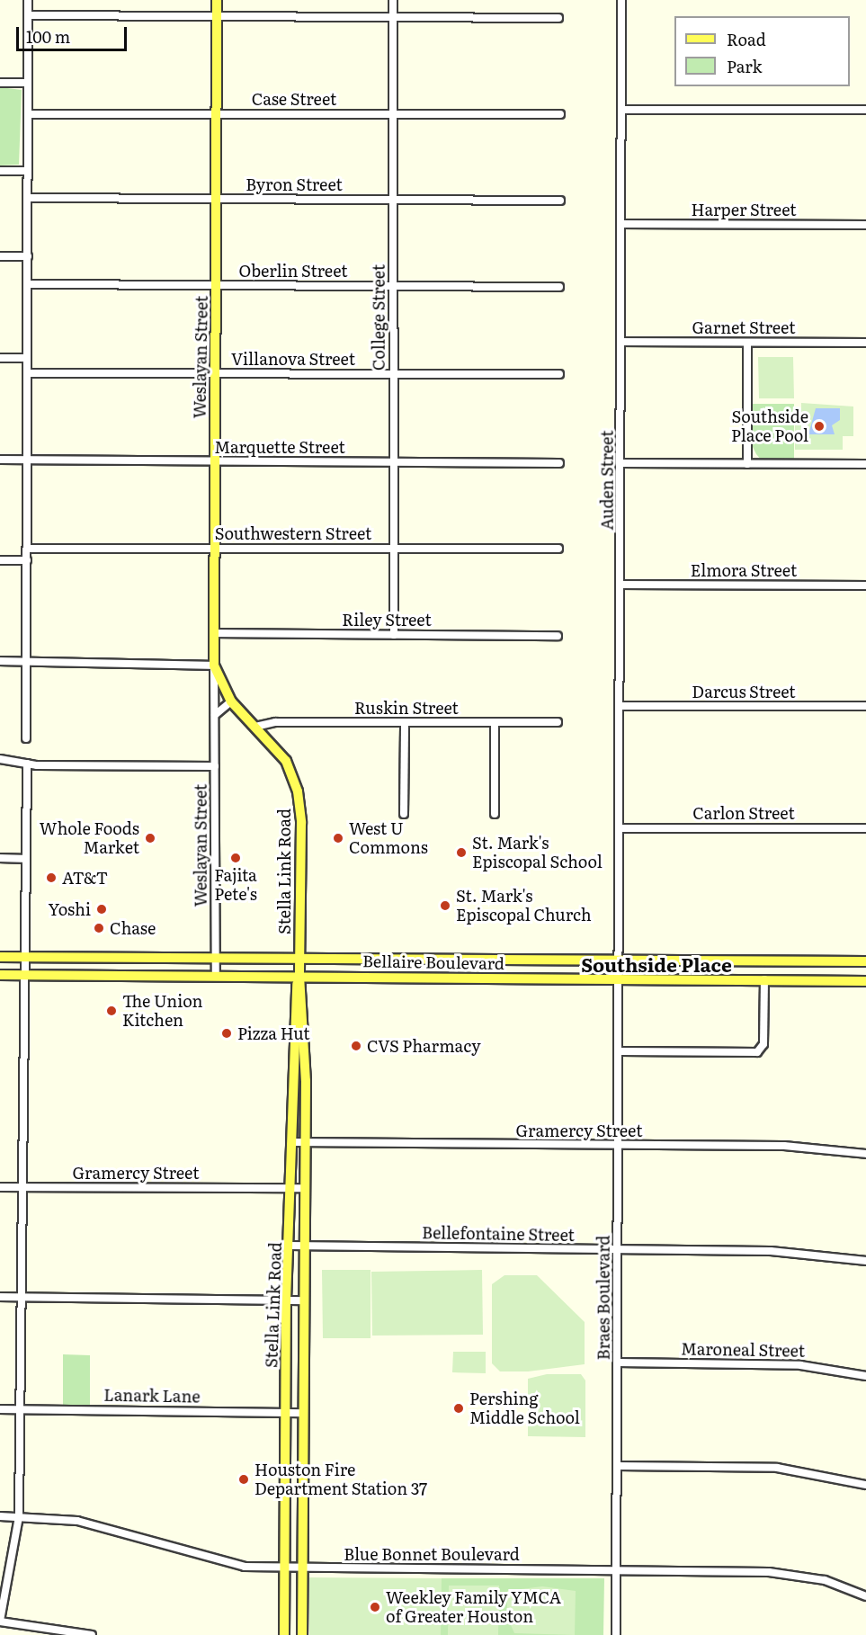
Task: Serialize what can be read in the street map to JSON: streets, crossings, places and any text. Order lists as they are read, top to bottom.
{
  "streets": {
    "main road": ["Weslayan Street", "Stella Link Road", "Bellaire Boulevard"],
    "street": [
      "Case Street",
      "Byron Street",
      "Harper Street",
      "Oberlin Street",
      "College Street",
      "Garnet Street",
      "Villanova Street",
      "Marquette Street",
      "Auden Street",
      "Southwestern Street",
      "Elmora Street",
      "Riley Street",
      "Darcus Street",
      "Ruskin Street",
      "Carlon Street",
      "Gramercy Street",
      "Bellefontaine Street",
      "Braes Boulevard",
      "Maroneal Street",
      "Lanark Lane",
      "Blue Bonnet Boulevard"
    ]
  },
  "crossings": [
    ["Case Street", "College Street"],
    ["Case Street", "Weslayan Street"],
    ["Byron Street", "College Street"],
    ["Byron Street", "Weslayan Street"],
    ["Harper Street", "Auden Street"],
    ["Oberlin Street", "College Street"],
    ["Oberlin Street", "Weslayan Street"],
    ["College Street", "Villanova Street"],
    ["College Street", "Marquette Street"],
    ["College Street", "Southwestern Street"],
    ["College Street", "Riley Street"],
    ["Garnet Street", "Auden Street"],
    ["Weslayan Street", "Villanova Street"],
    ["Weslayan Street", "Marquette Street"],
    ["Weslayan Street", "Southwestern Street"],
    ["Weslayan Street", "Riley Street"],
    ["Weslayan Street", "Stella Link Road"],
    ["Weslayan Street", "Bellaire Boulevard"],
    ["Auden Street", "Elmora Street"],
    ["Auden Street", "Darcus Street"],
    ["Auden Street", "Carlon Street"],
    ["Auden Street", "Bellaire Boulevard"],
    ["Auden Street", "Braes Boulevard"],
    ["Ruskin Street", "Stella Link Road"],
    ["Stella Link Road", "Bellaire Boulevard"],
    ["Stella Link Road", "Gramercy Street"],
    ["Stella Link Road", "Bellefontaine Street"],
    ["Stella Link Road", "Lanark Lane"],
    ["Stella Link Road", "Blue Bonnet Boulevard"],
    ["Bellaire Boulevard", "Braes Boulevard"],
    ["Gramercy Street", "Braes Boulevard"],
    ["Bellefontaine Street", "Braes Boulevard"],
    ["Braes Boulevard", "Maroneal Street"],
    ["Braes Boulevard", "Blue Bonnet Boulevard"]
  ],
  "districts": ["Southside Place"],
  "places": [
    "Southside Place Pool",
    "Whole Foods Market",
    "West U Commons",
    "St. Mark's Episcopal School",
    "Fajita Pete's",
    "AT&T",
    "St. Mark's Episcopal Church",
    "Yoshi",
    "Chase",
    "The Union Kitchen",
    "Pizza Hut",
    "CVS Pharmacy",
    "Pershing Middle School",
    "Houston Fire Department Station 37",
    "Weekley Family YMCA of Greater Houston"
  ],
  "legend": ["Road", "Park"],
  "scale_bar": "100 m"
}
